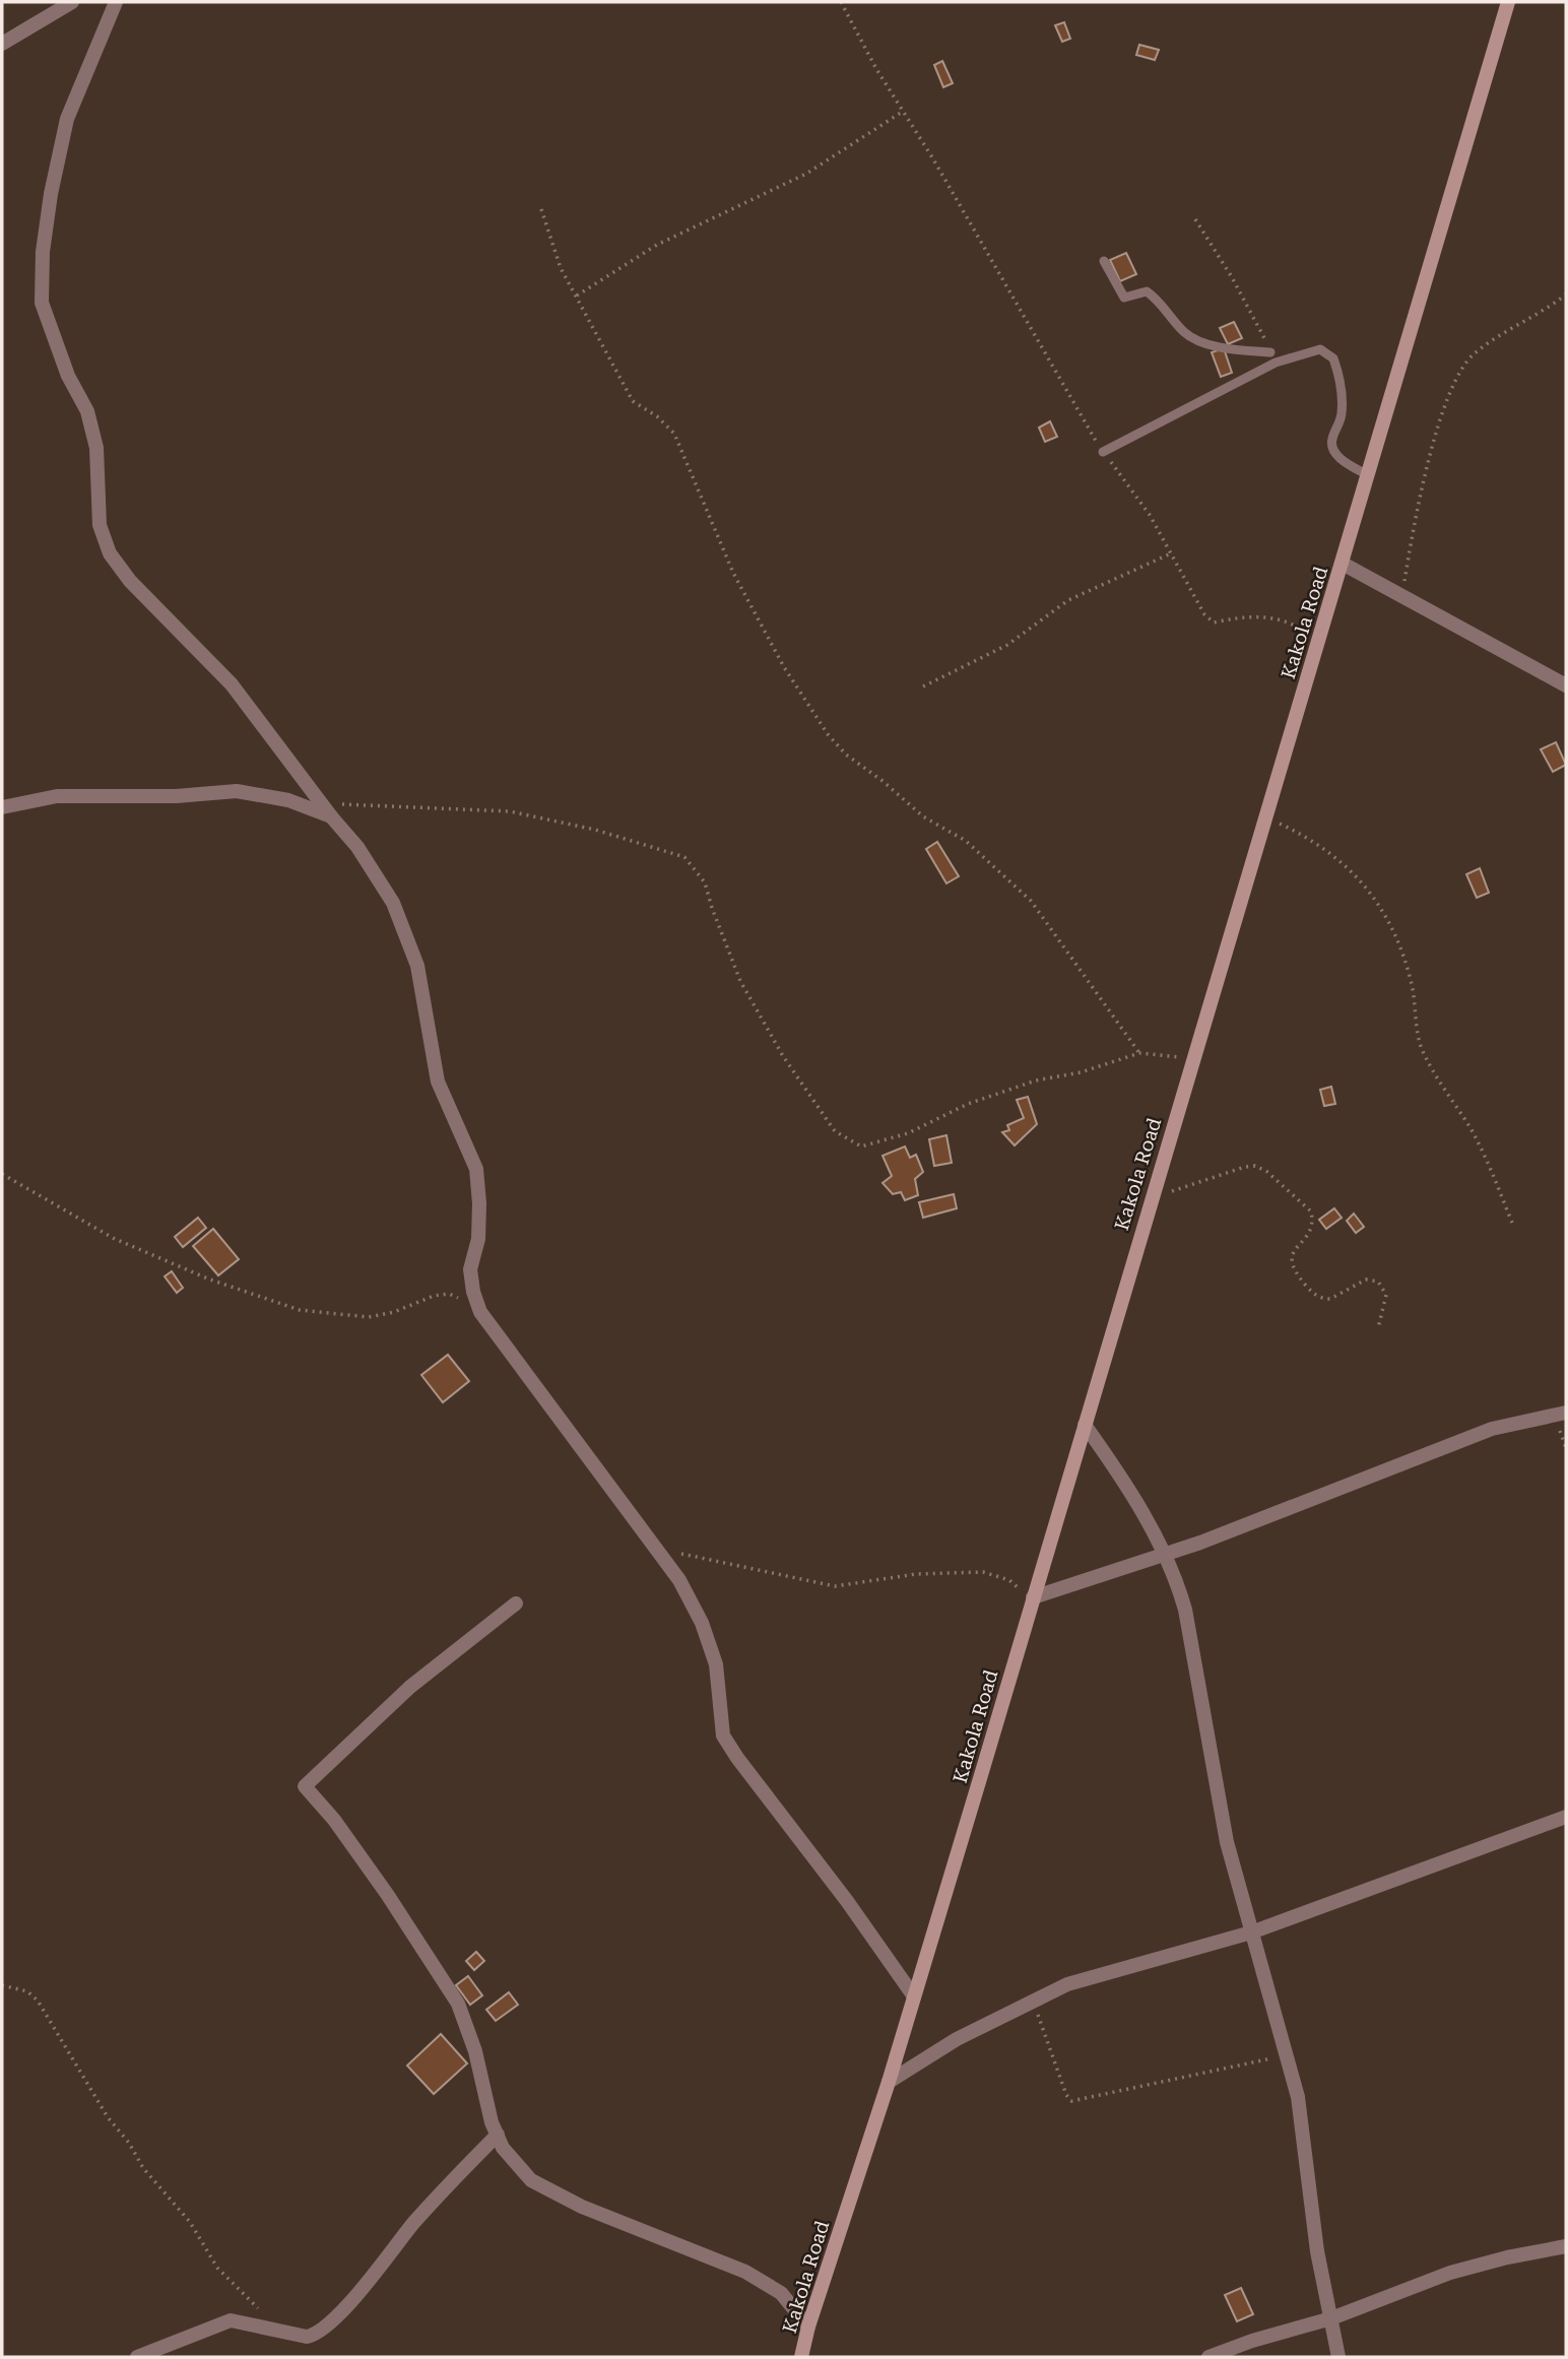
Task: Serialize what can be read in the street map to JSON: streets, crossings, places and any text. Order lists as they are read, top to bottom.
{
  "streets": {
    "main road": ["Kakola Road"]
  }
}
